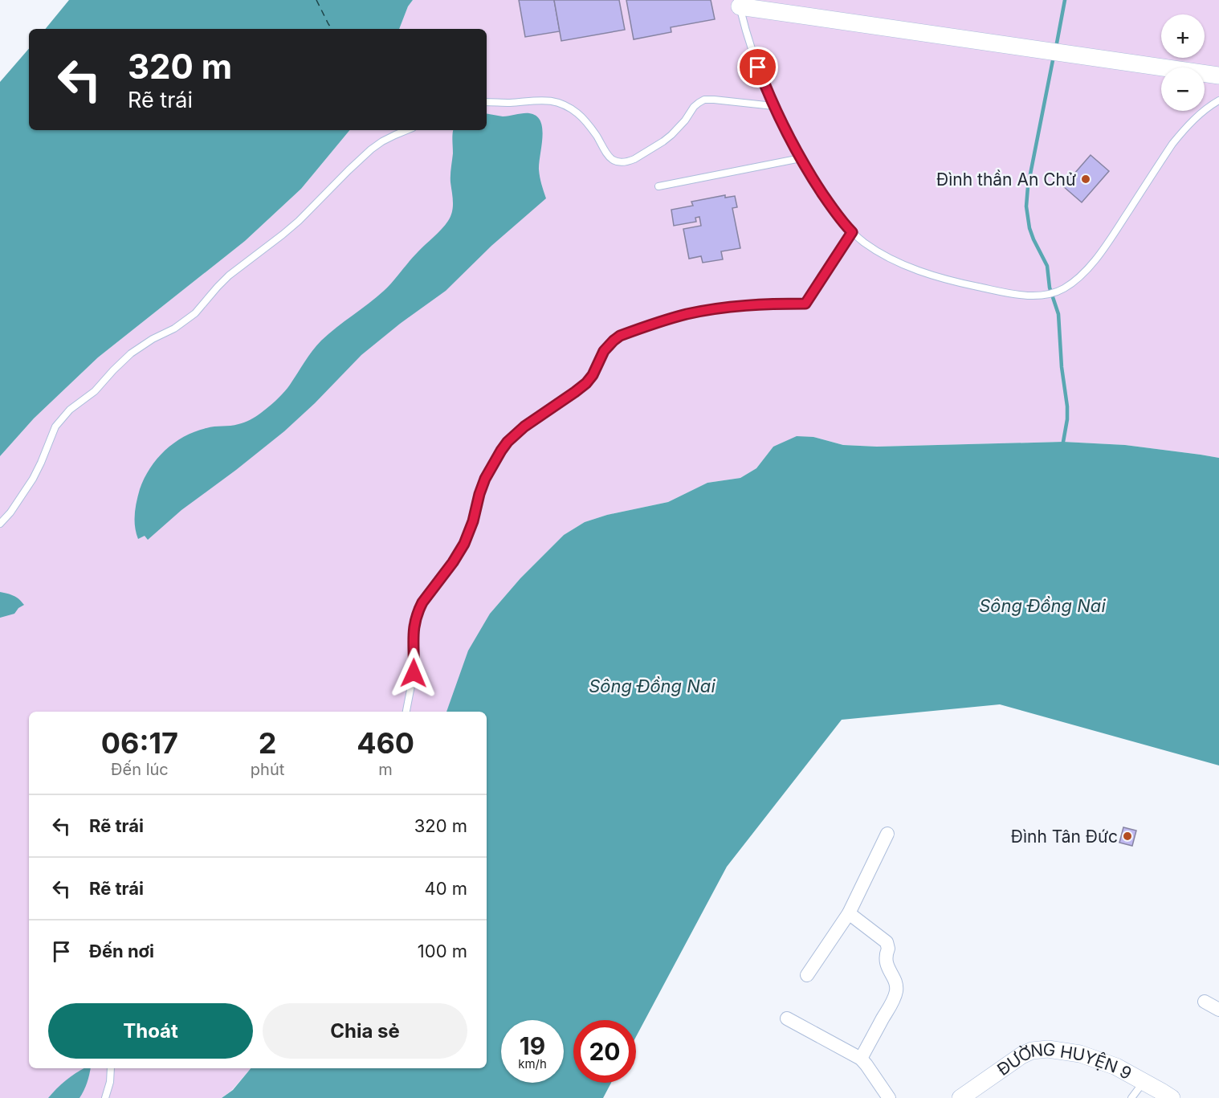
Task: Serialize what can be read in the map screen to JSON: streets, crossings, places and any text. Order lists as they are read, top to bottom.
{
  "streets": {
    "street": ["ĐƯỜNG HUYỆN 9"]
  },
  "water": ["Sông Đồng Nai"],
  "places": ["Đình thần An Chử", "Đình Tân Đức"],
  "page": {
    "map_buttons": ["+", "−"],
    "turn": ["320 m", "Rẽ trái"],
    "eta": [
      "06:17",
      "Đến lúc",
      "2",
      "phút",
      "460",
      "m"
    ],
    "list": [
      {
        "name": "Rẽ trái",
        "value": "320 m"
      },
      {
        "name": "Rẽ trái",
        "value": "40 m"
      },
      {
        "name": "Đến nơi",
        "value": "100 m"
      }
    ],
    "buttons": ["Thoát", "Chia sẻ"],
    "speed": "19 km/h",
    "limit": "20"
  }
}
